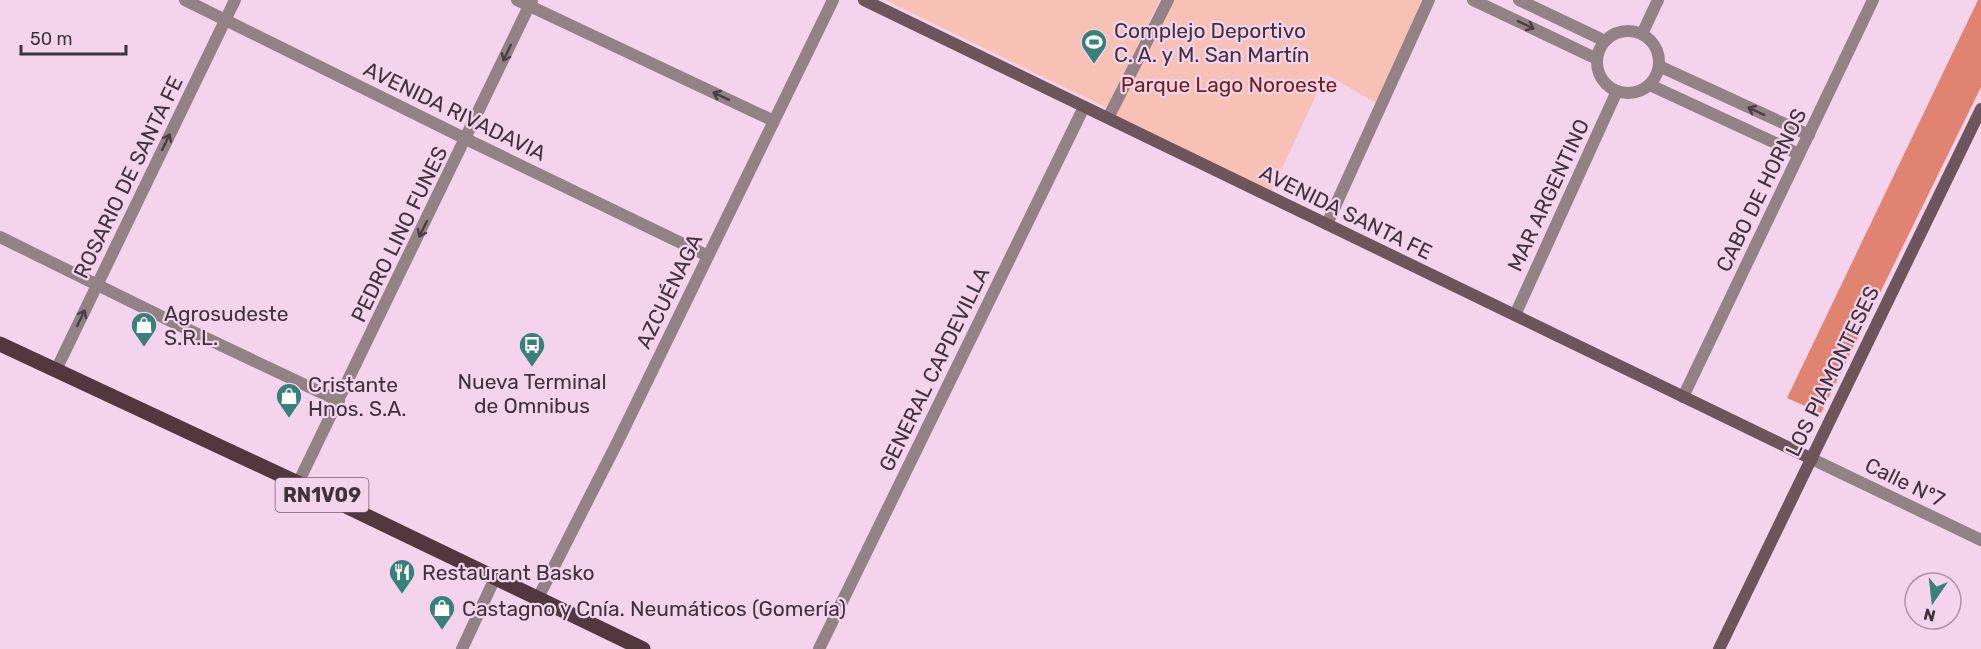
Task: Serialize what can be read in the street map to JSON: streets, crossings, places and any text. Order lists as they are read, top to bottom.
{
  "streets": {
    "main road": ["RN1V09"],
    "street": [
      "AVENIDA RIVADAVIA",
      "ROSARIO DE SANTA FE",
      "CABO DE HORNOS",
      "MAR ARGENTINO",
      "AVENIDA SANTA FE",
      "PEDRO LINO FUNES",
      "AZCUÉNAGA",
      "GENERAL CAPDEVILLA",
      "LOS PIAMONTESES",
      "Calle Nº7"
    ]
  },
  "crossings": [
    ["AVENIDA RIVADAVIA", "ROSARIO DE SANTA FE"],
    ["AVENIDA RIVADAVIA", "PEDRO LINO FUNES"],
    ["AVENIDA RIVADAVIA", "AZCUÉNAGA"],
    ["ROSARIO DE SANTA FE", "RN1V09"],
    ["CABO DE HORNOS", "AVENIDA SANTA FE"],
    ["MAR ARGENTINO", "AVENIDA SANTA FE"],
    ["AVENIDA SANTA FE", "GENERAL CAPDEVILLA"],
    ["AVENIDA SANTA FE", "LOS PIAMONTESES"],
    ["AVENIDA SANTA FE", "Calle Nº7"],
    ["PEDRO LINO FUNES", "RN1V09"],
    ["AZCUÉNAGA", "RN1V09"],
    ["LOS PIAMONTESES", "Calle Nº7"]
  ],
  "one_way": ["ROSARIO DE SANTA FE", "PEDRO LINO FUNES"],
  "parks": ["Parque Lago Noroeste"],
  "places": {
    "sports": ["Complejo Deportivo C. A. y M. San Martín"],
    "shop": ["Agrosudeste S.R.L.", "Cristante Hnos. S.A.", "Castagno y Cnía. Neumáticos (Gomería)"],
    "bus stop": ["Nueva Terminal de Omnibus"],
    "restaurant": ["Restaurant Basko"]
  },
  "scale_bar": "50 m",
  "north": "bottom"
}
